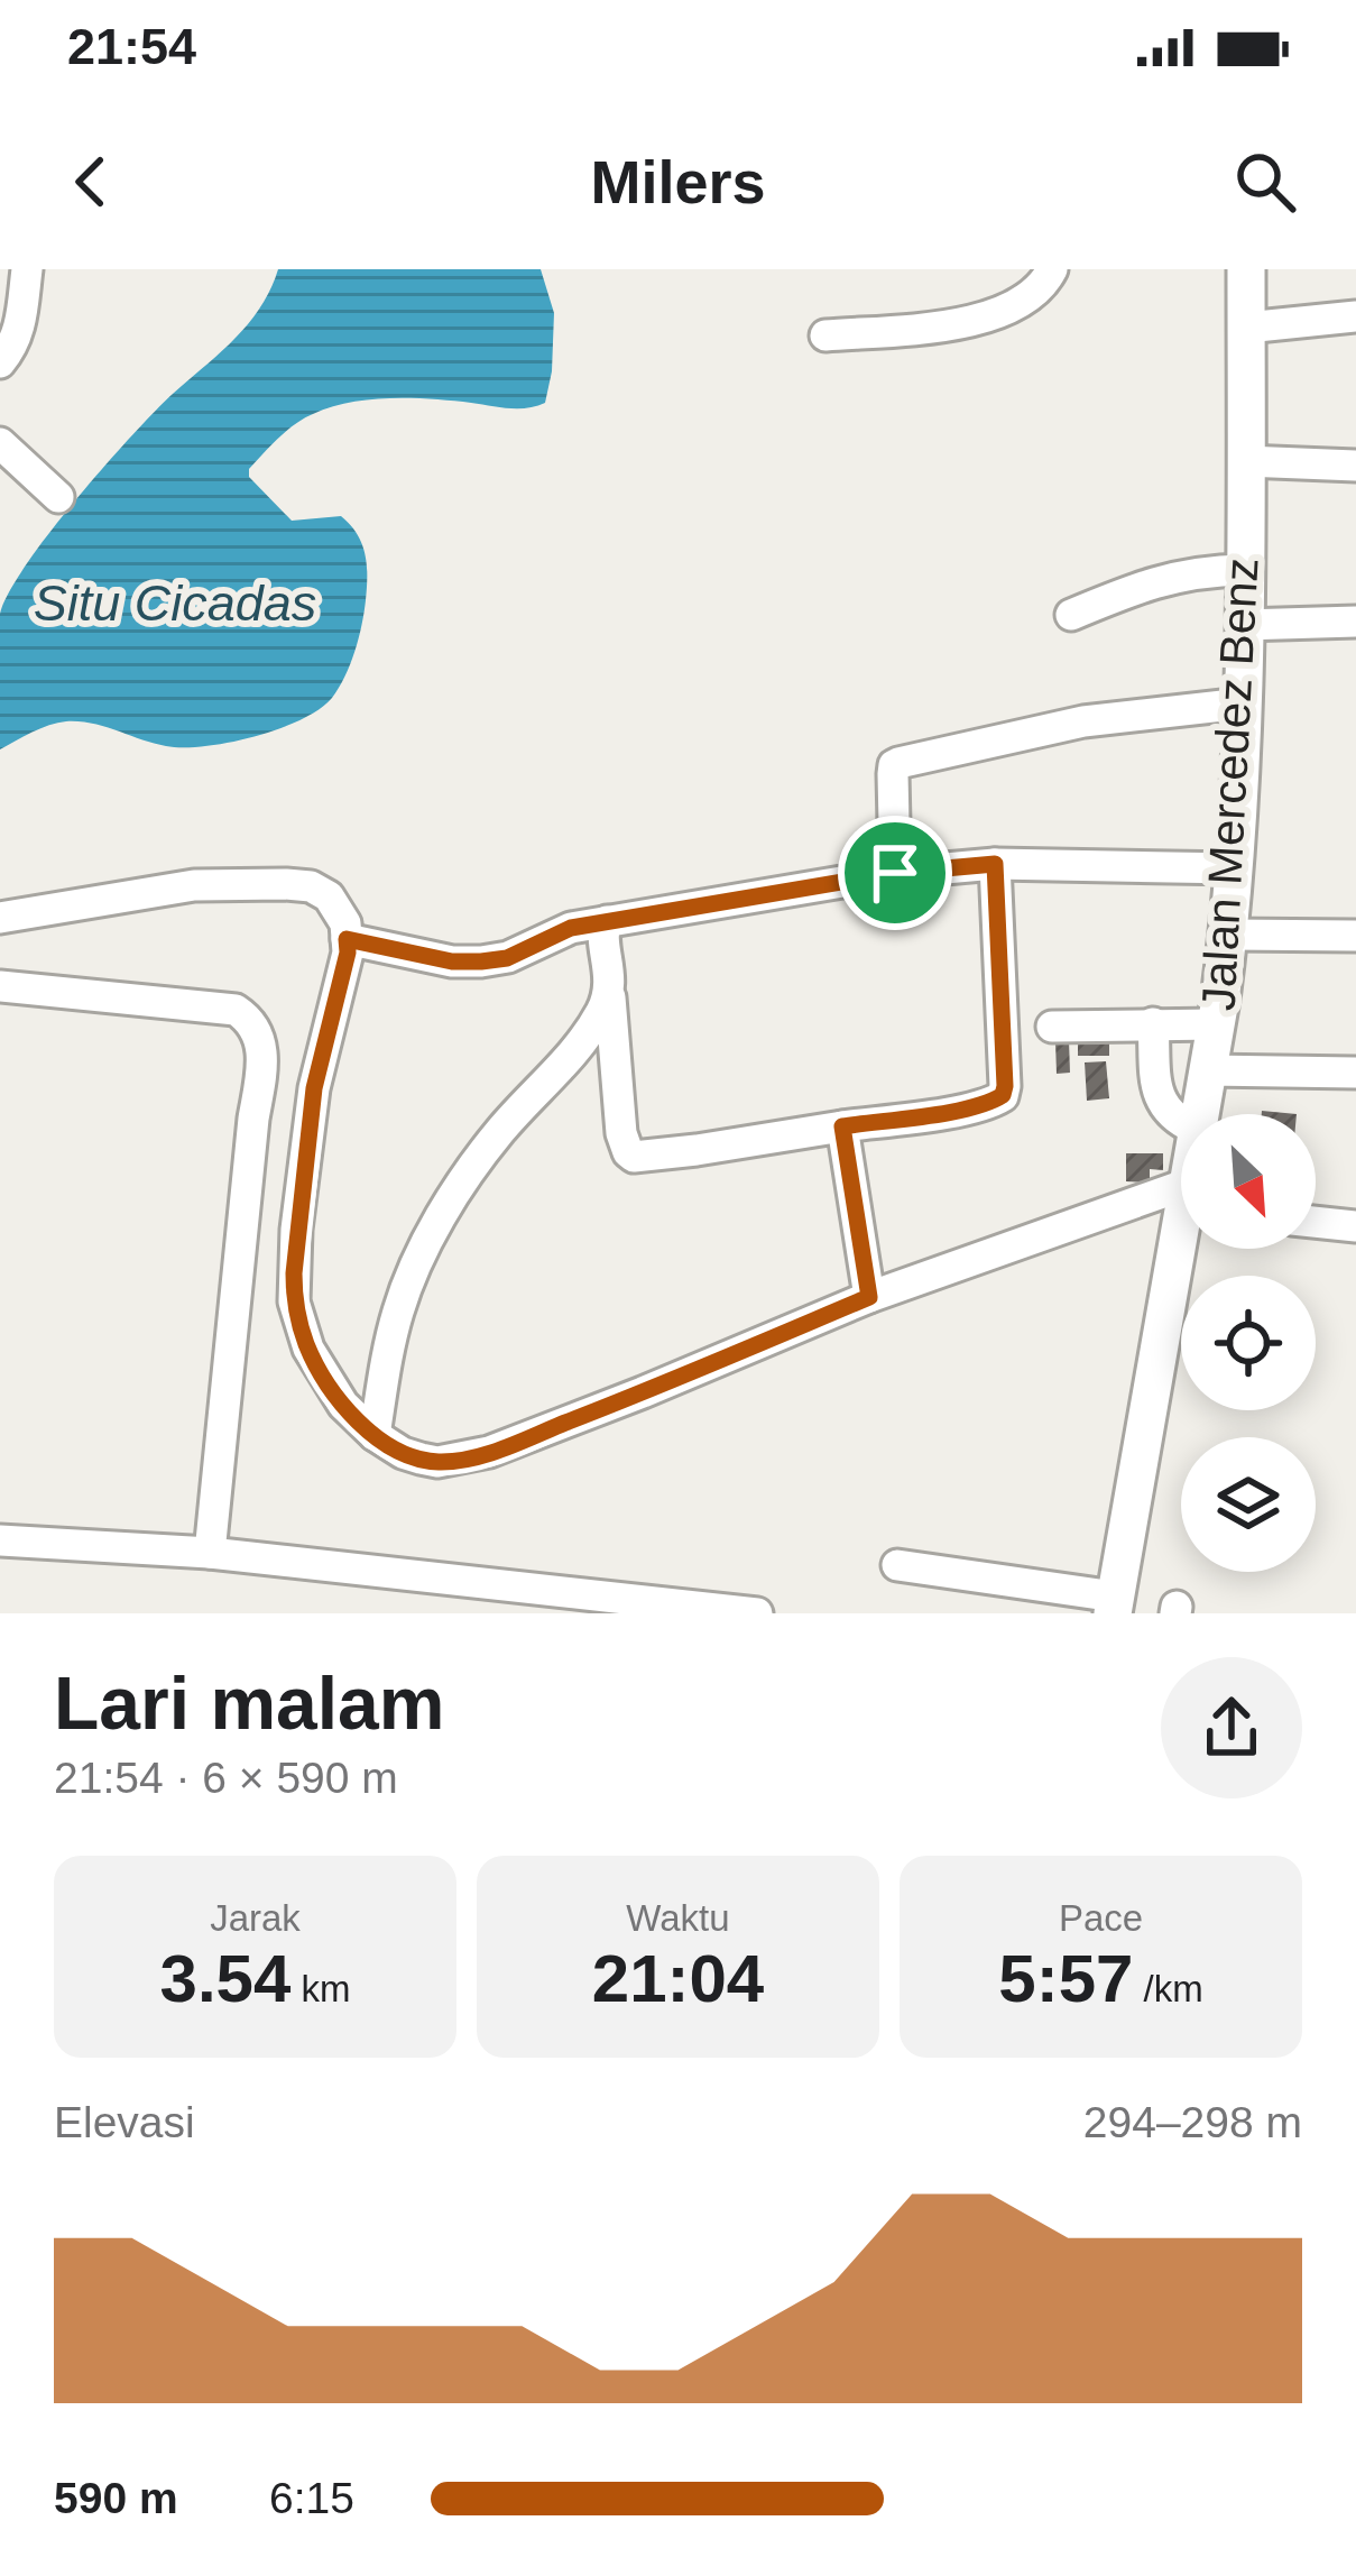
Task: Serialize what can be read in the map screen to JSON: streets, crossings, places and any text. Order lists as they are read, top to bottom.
{
  "streets": {
    "main road": ["Jalan Mercedez Benz"]
  },
  "water": ["Situ Cicadas"],
  "north": "bottom right",
  "page": {
    "status": "21:54",
    "header": "Milers",
    "heading": ["Lari malam", "21:54 · 6 × 590 m"],
    "stats": [
      ["Jarak", "3.54 km"],
      ["Waktu", "21:04"],
      ["Pace", "5:57 /km"]
    ],
    "chart": ["Elevasi", "294–298 m"],
    "list": [
      {
        "name": "590 m",
        "note": "6:15"
      }
    ]
  }
}
